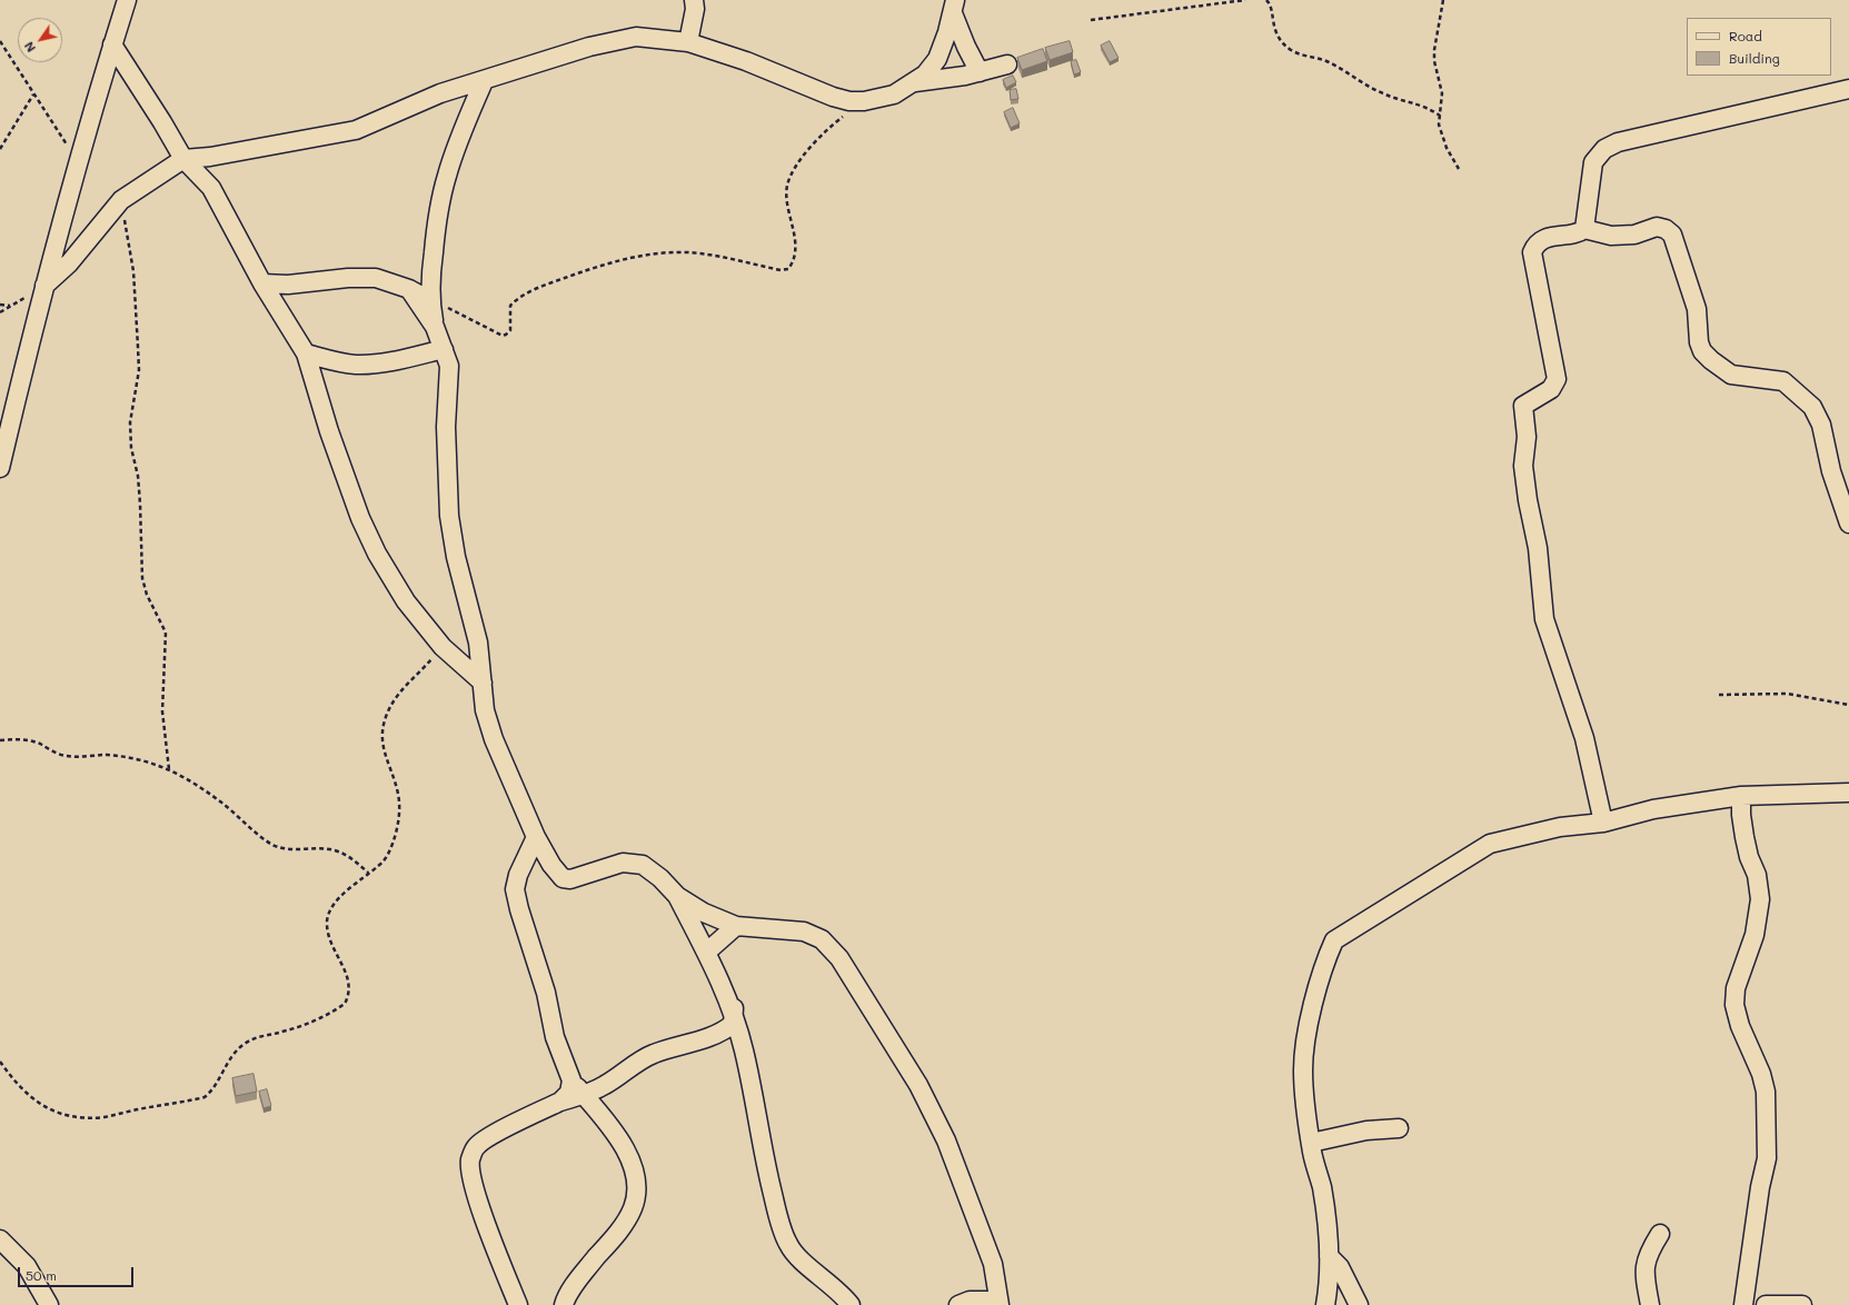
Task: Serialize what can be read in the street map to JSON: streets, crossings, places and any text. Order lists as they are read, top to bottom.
{
  "legend": ["Road", "Building"],
  "scale_bar": "50 m",
  "north": "bottom left"
}
